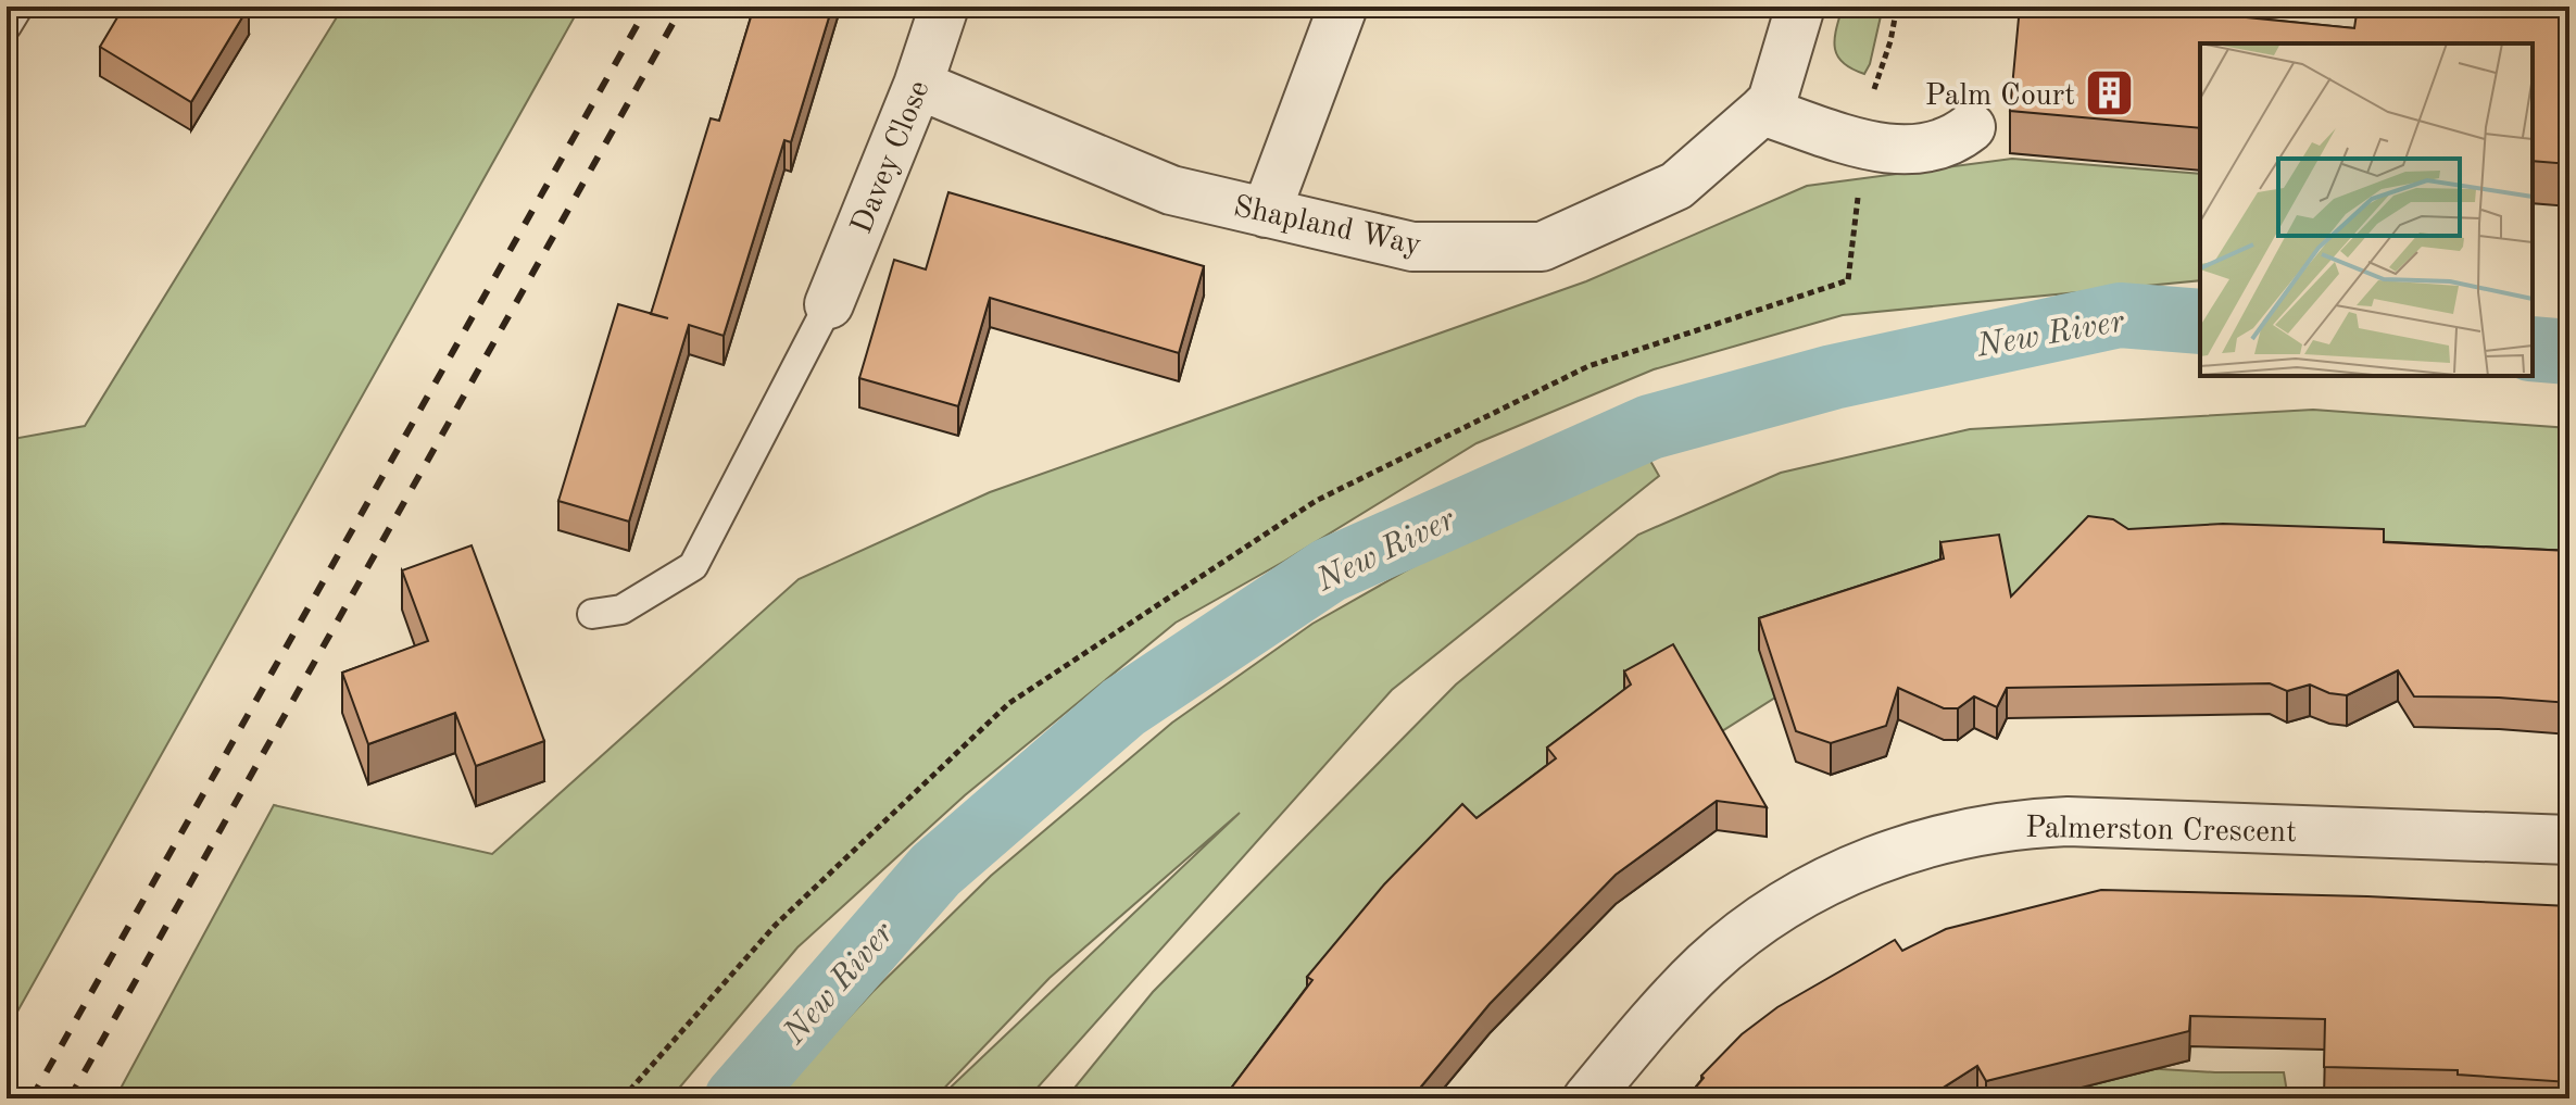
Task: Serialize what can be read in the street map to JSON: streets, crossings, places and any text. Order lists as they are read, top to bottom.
{
  "streets": {
    "street": ["Davey Close", "Shapland Way", "Palmerston Crescent"]
  },
  "crossings": [
    ["Davey Close", "Shapland Way"]
  ],
  "water": ["New River"],
  "places": {
    "building": ["Palm Court"]
  }
}
